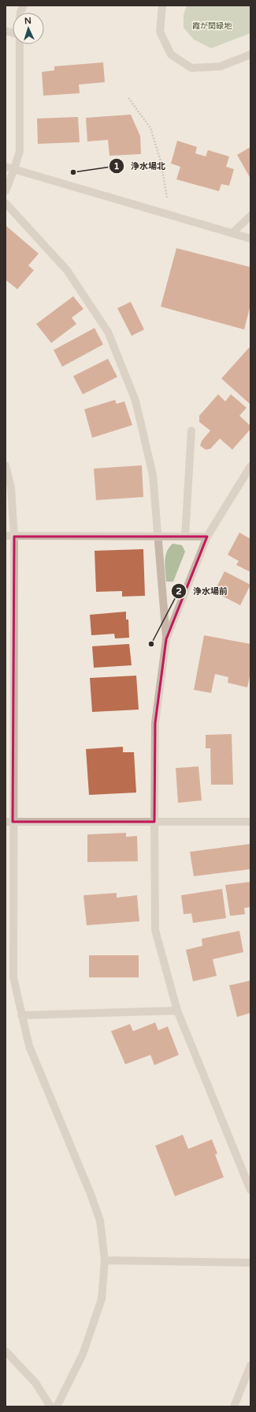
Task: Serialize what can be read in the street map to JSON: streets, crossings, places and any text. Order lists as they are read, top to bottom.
{
  "parks": ["霞が関緑地"],
  "places": ["浄水場北", "浄水場前"],
  "north": "top"
}
